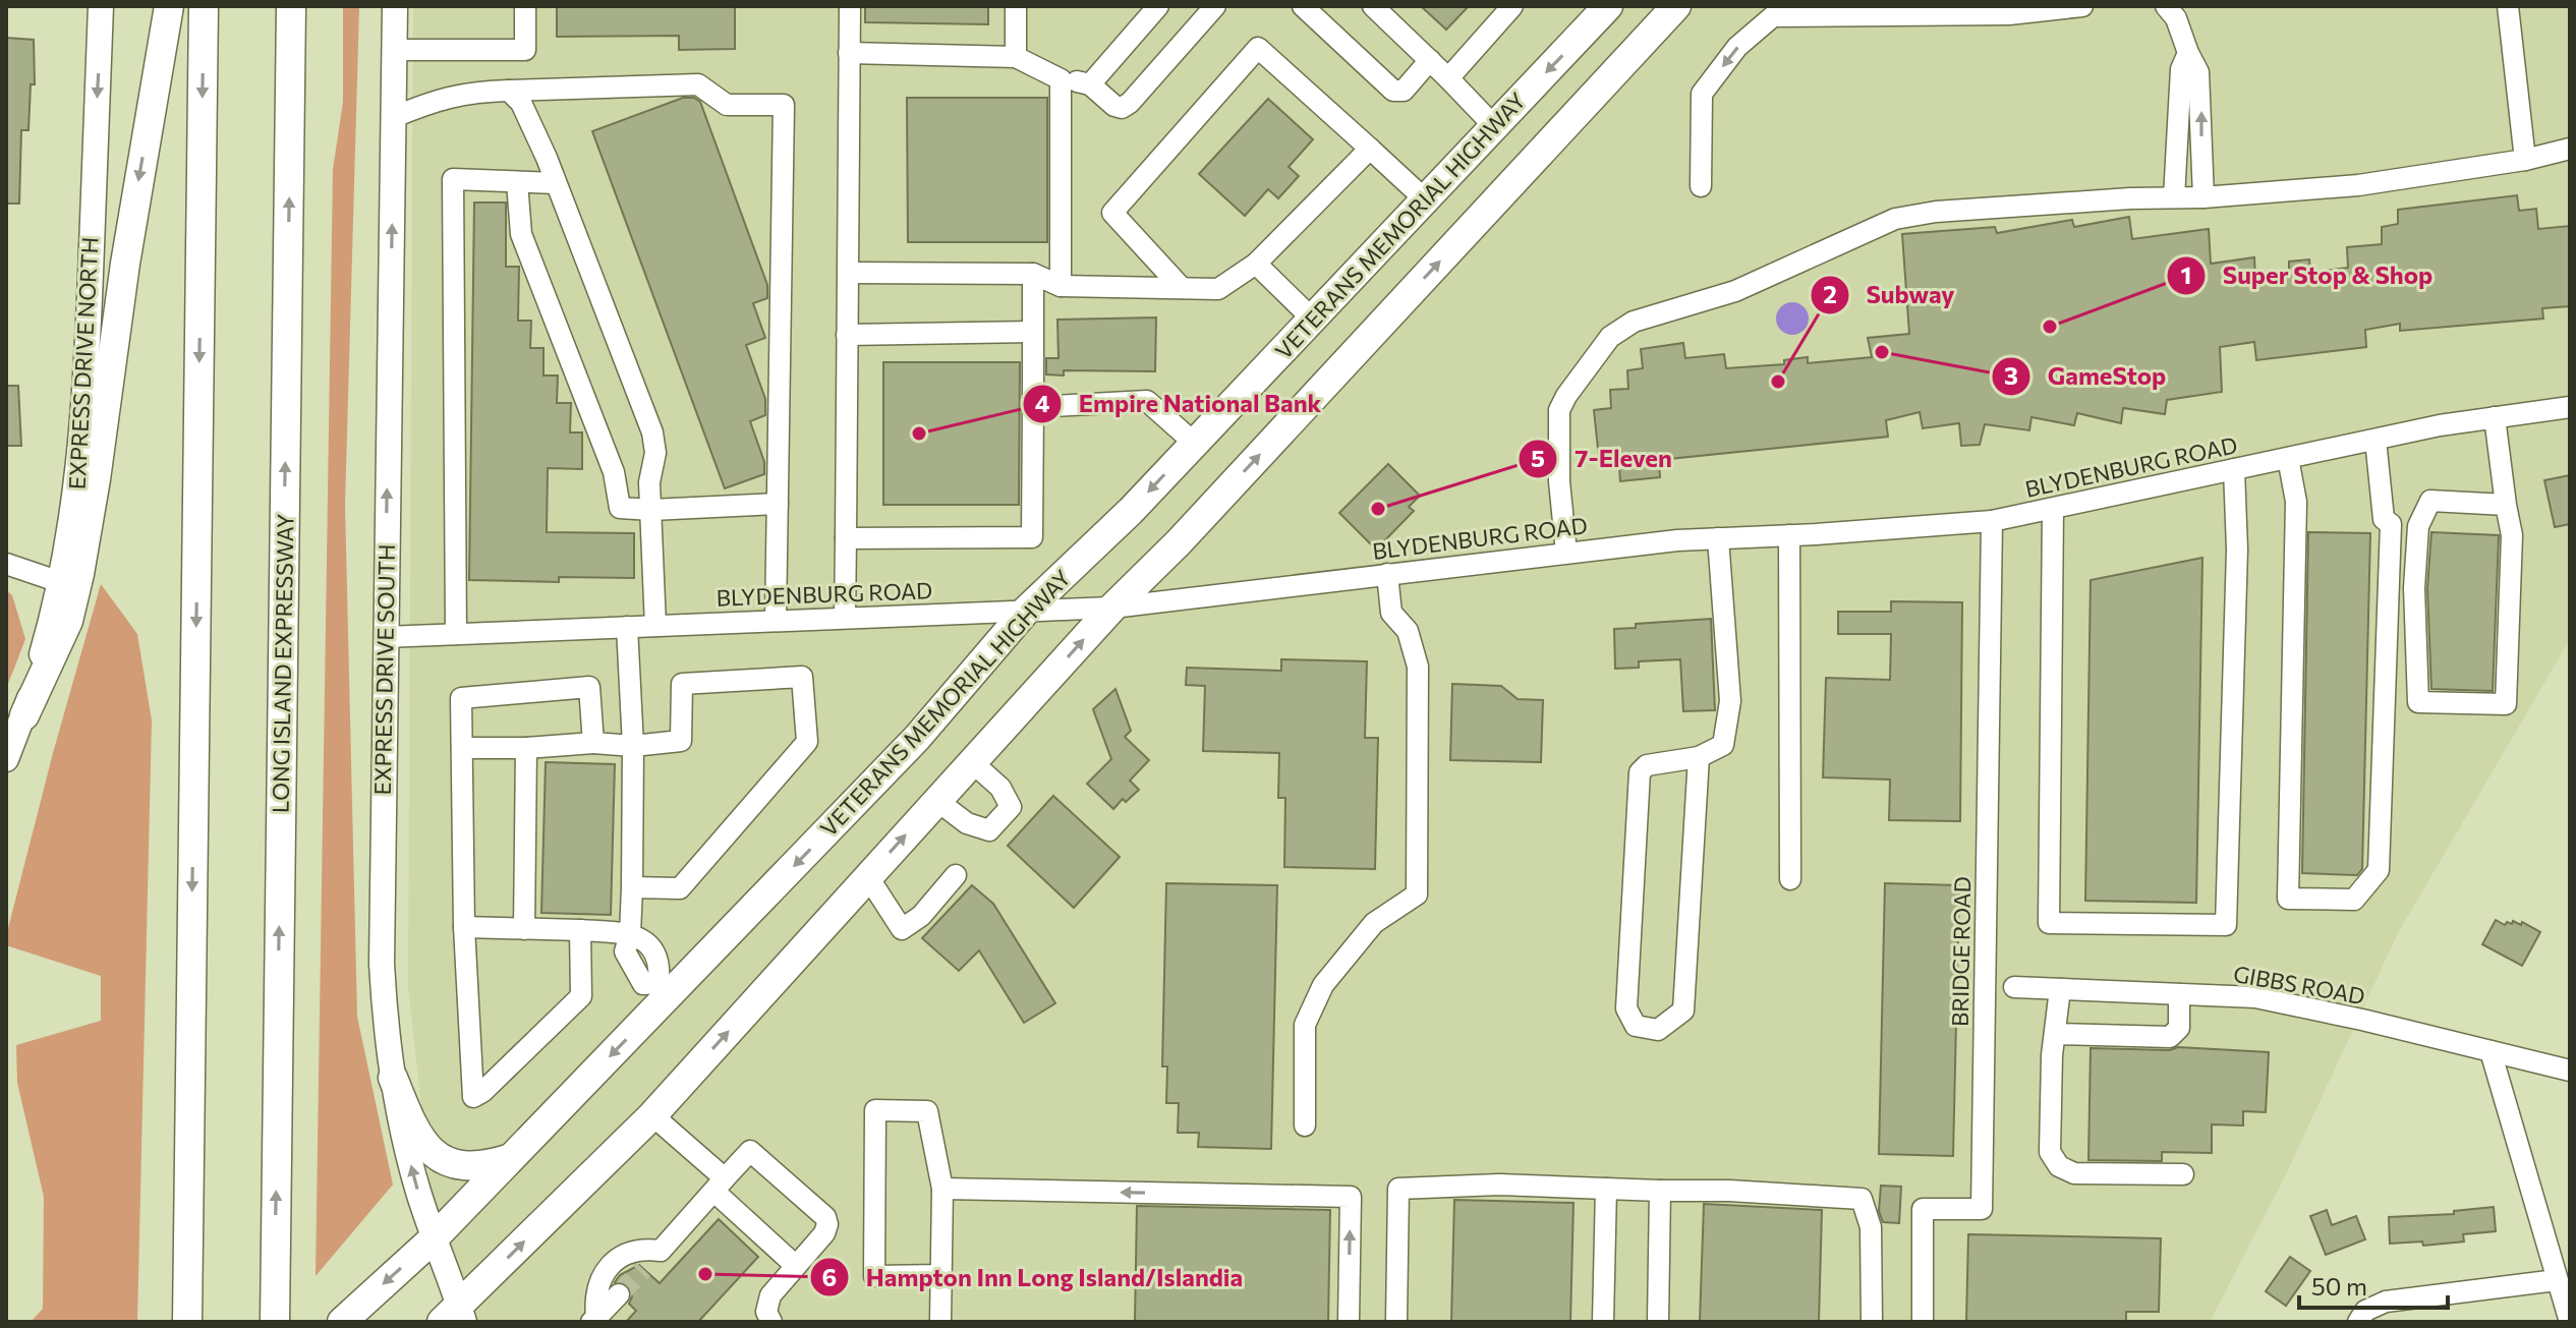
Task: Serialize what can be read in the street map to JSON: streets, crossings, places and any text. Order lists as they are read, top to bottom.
{
  "streets": {
    "highway": ["VETERANS MEMORIAL HIGHWAY", "LONG ISLAND EXPRESSWAY"],
    "main road": ["EXPRESS DRIVE NORTH", "EXPRESS DRIVE SOUTH"],
    "street": ["BLYDENBURG ROAD", "BRIDGE ROAD", "GIBBS ROAD"]
  },
  "crossings": [
    ["VETERANS MEMORIAL HIGHWAY", "BLYDENBURG ROAD"],
    ["VETERANS MEMORIAL HIGHWAY", "EXPRESS DRIVE SOUTH"],
    ["BLYDENBURG ROAD", "EXPRESS DRIVE SOUTH"],
    ["BLYDENBURG ROAD", "BRIDGE ROAD"]
  ],
  "one_way": ["EXPRESS DRIVE NORTH", "EXPRESS DRIVE SOUTH"],
  "places": [
    "Super Stop & Shop",
    "GameStop",
    "Subway",
    "Empire National Bank",
    "7-Eleven",
    "Hampton Inn Long Island/Islandia"
  ],
  "scale_bar": "50 m"
}
